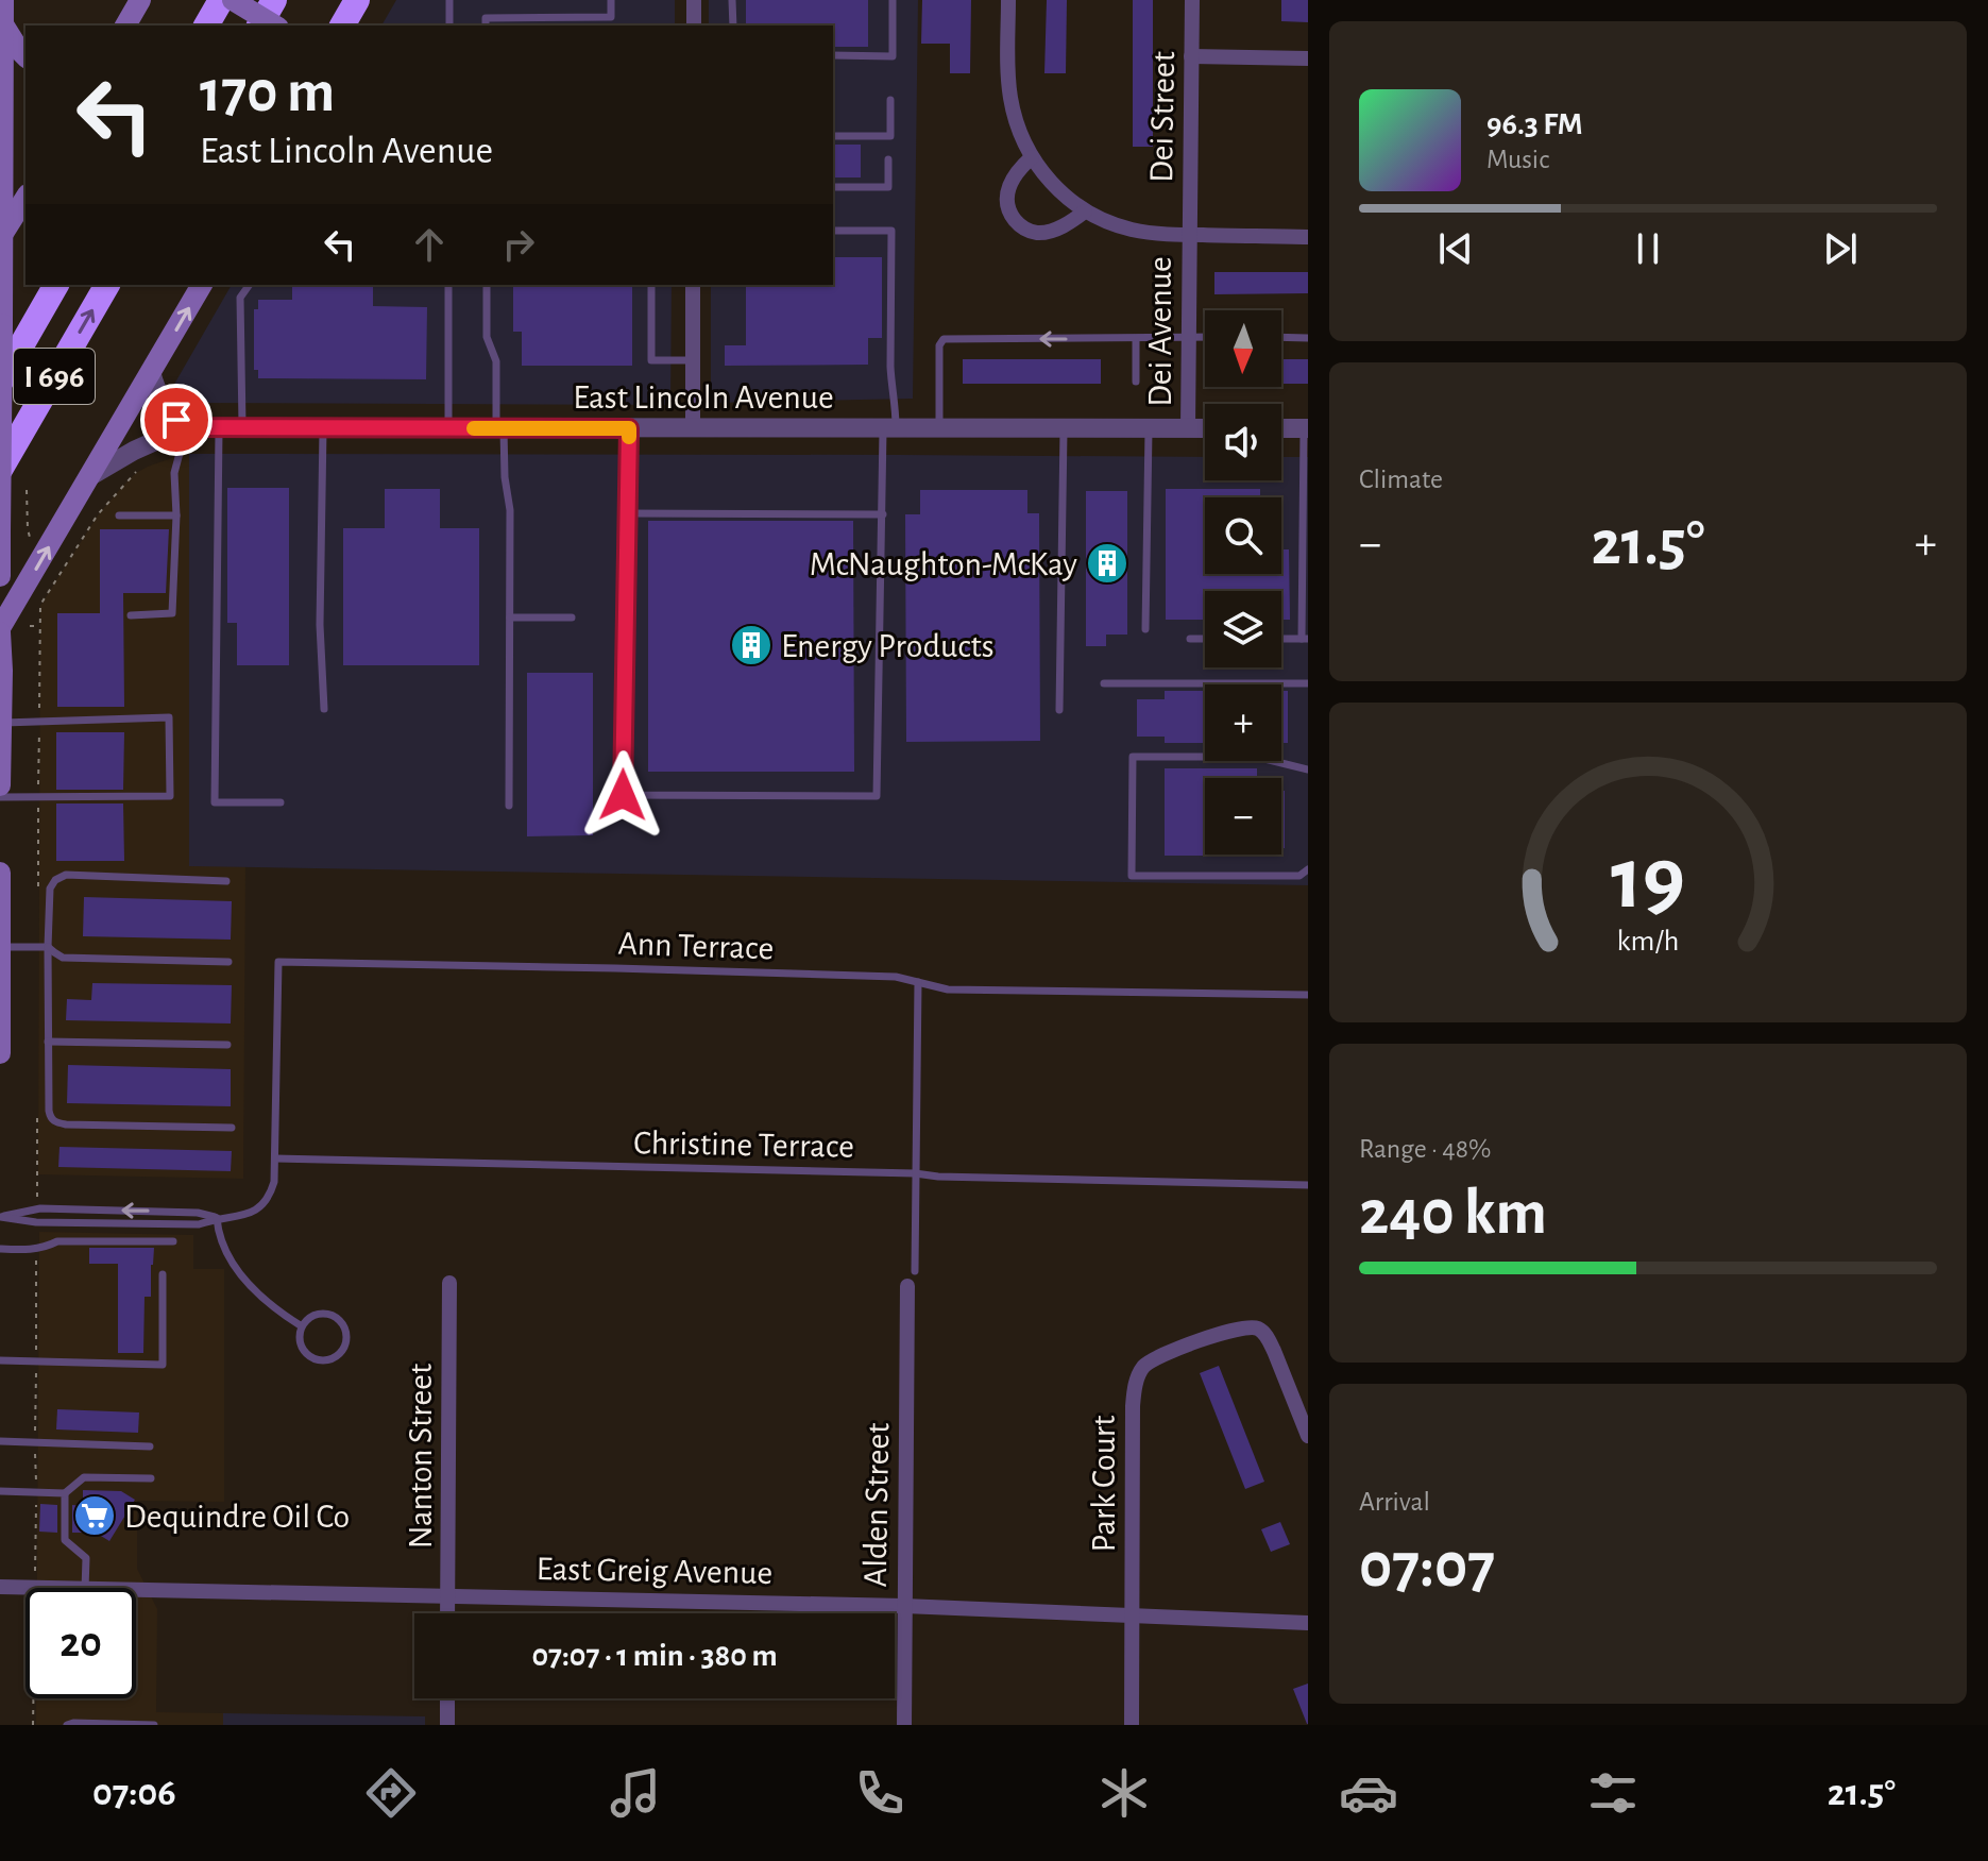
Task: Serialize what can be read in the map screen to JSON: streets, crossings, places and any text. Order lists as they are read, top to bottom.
{
  "streets": {
    "highway": ["I 696"],
    "street": [
      "Dei Street",
      "Dei Avenue",
      "East Lincoln Avenue",
      "Nanton Street",
      "Park Court",
      "Alden Street",
      "East Greig Avenue"
    ],
    "lane": ["Ann Terrace", "Christine Terrace"]
  },
  "crossings": [
    ["Dei Street", "Dei Avenue"],
    ["Dei Avenue", "East Lincoln Avenue"],
    ["Ann Terrace", "Christine Terrace"],
    ["Nanton Street", "East Greig Avenue"],
    ["Park Court", "East Greig Avenue"],
    ["Alden Street", "East Greig Avenue"]
  ],
  "places": {
    "building": ["McNaughton-McKay", "Energy Products"],
    "supermarket": ["Dequindre Oil Co"]
  },
  "north": "bottom",
  "page": {
    "turn": ["170 m", "East Lincoln Avenue"],
    "song": ["96.3 FM", "Music"],
    "map_buttons": ["+", "−"],
    "tile": [
      "Climate",
      ["Range · 48%", "240 km"],
      ["Arrival", "07:07"]
    ],
    "heat": ["−", "21.5°", "+"],
    "limit": "20",
    "trip": "07:07 · 1 min · 380 m",
    "tabs": ["07:06", "21.5°"],
    "gauge": ["19", "km/h"]
  }
}
